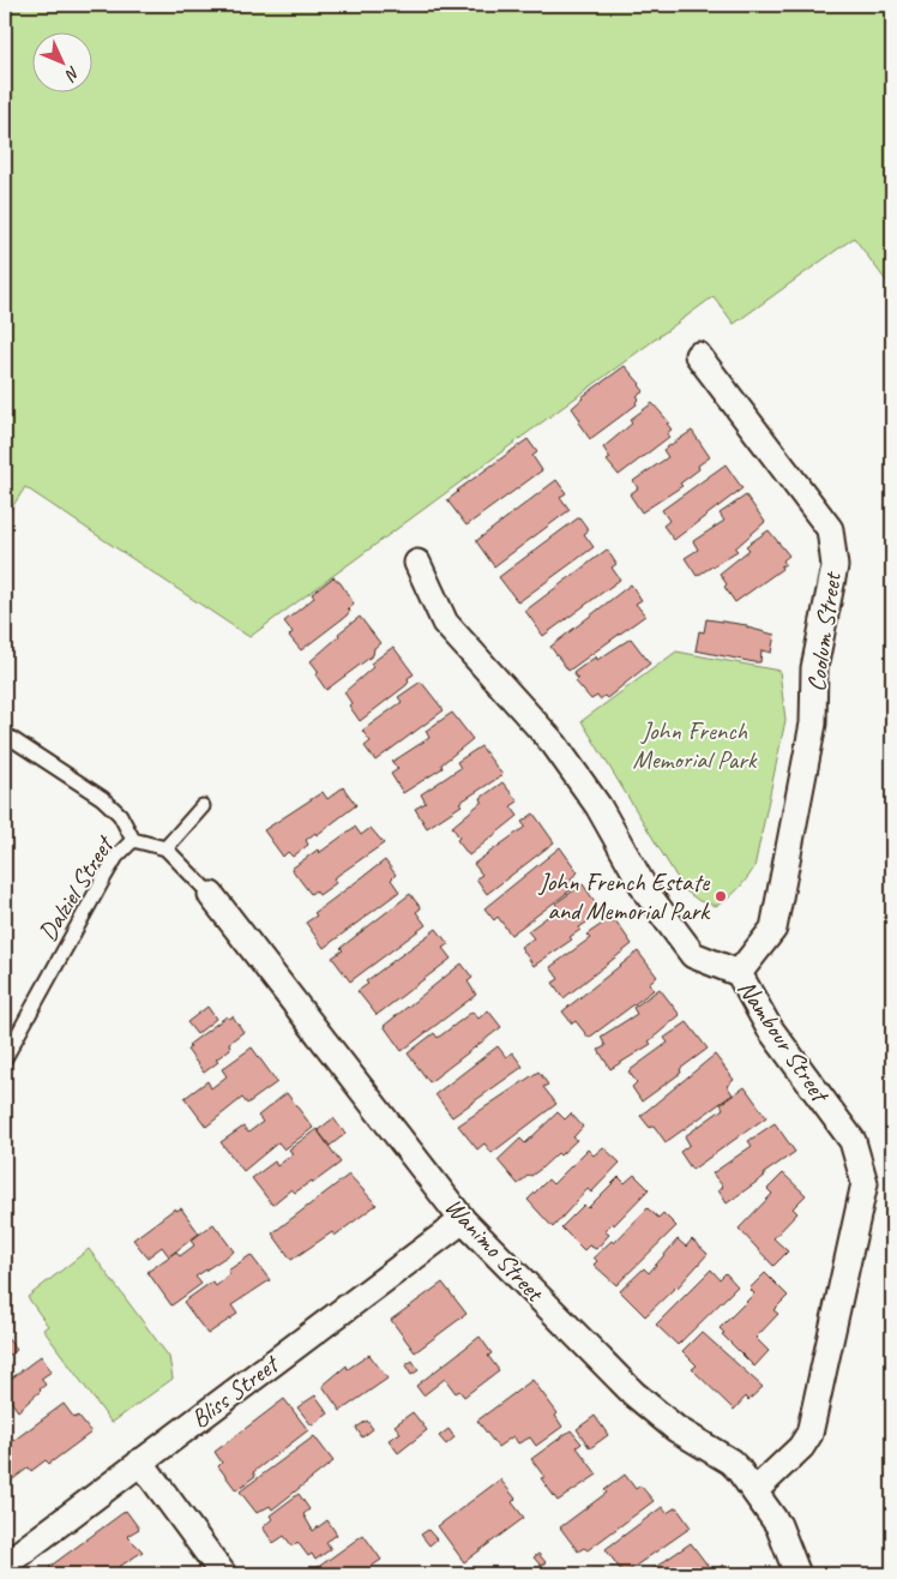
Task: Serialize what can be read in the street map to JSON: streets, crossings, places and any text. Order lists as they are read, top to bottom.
{
  "streets": {
    "street": [
      "Coolum Street",
      "Nambour Street",
      "Wanimo Street",
      "Bliss Street"
    ],
    "lane": ["Dalziel Street"]
  },
  "crossings": [
    ["Coolum Street", "Nambour Street"],
    ["Nambour Street", "Wanimo Street"],
    ["Wanimo Street", "Bliss Street"]
  ],
  "parks": ["John French Memorial Park"],
  "places": ["John French Estate and Memorial Park"],
  "north": "bottom right"
}
